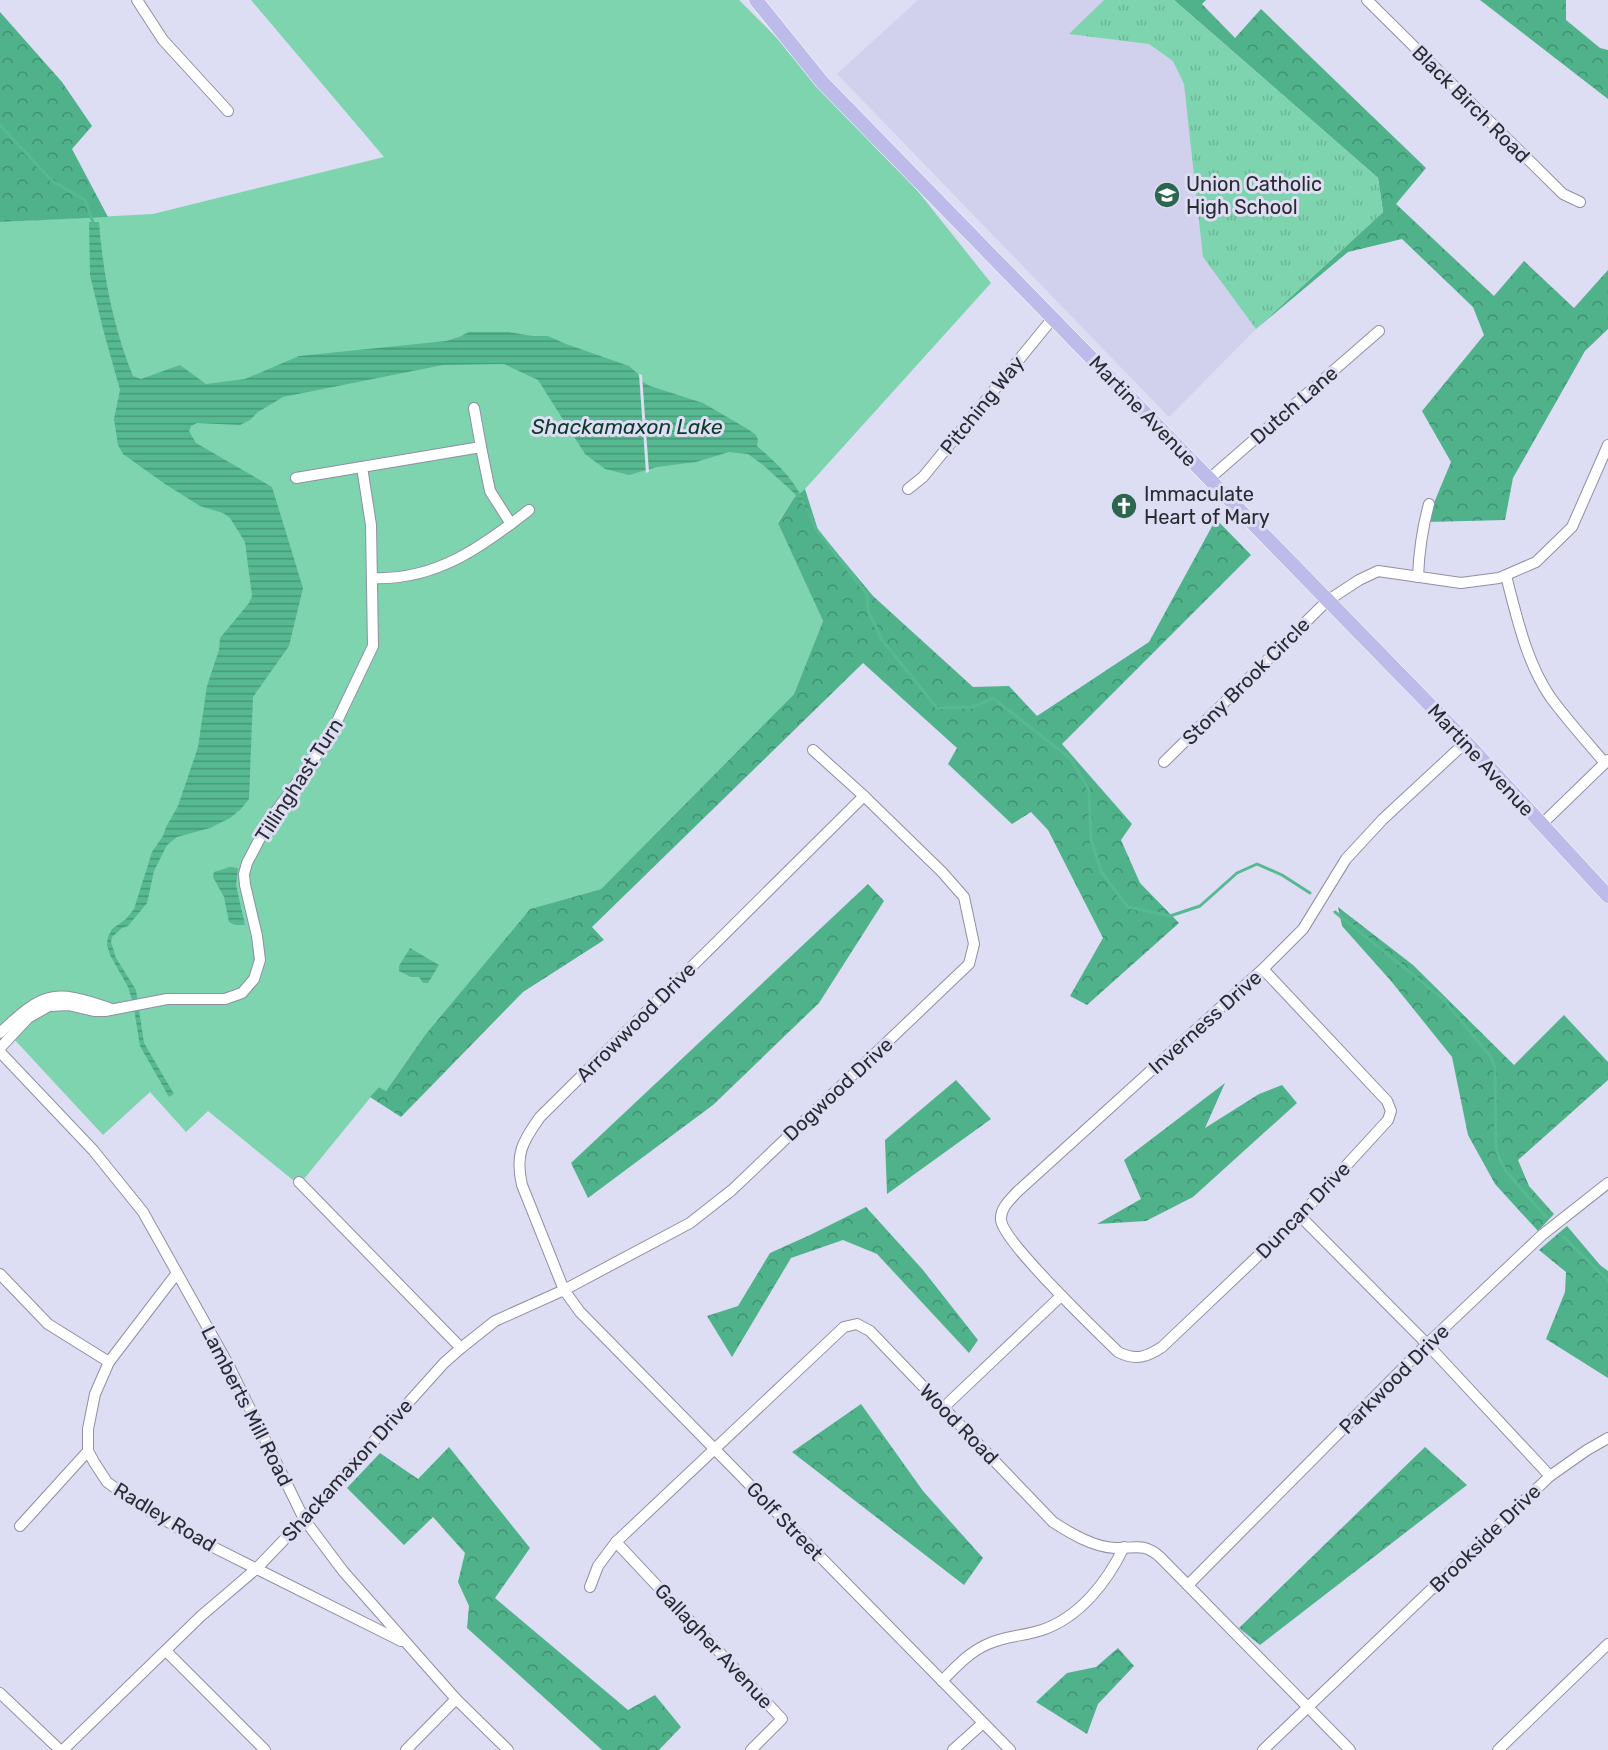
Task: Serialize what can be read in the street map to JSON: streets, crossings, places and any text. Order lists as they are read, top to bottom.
{
  "streets": {
    "main road": ["Martine Avenue"],
    "street": [
      "Black Birch Road",
      "Pitching Way",
      "Dutch Lane",
      "Stony Brook Circle",
      "Tillinghast Turn",
      "Arrowwood Drive",
      "Inverness Drive",
      "Dogwood Drive",
      "Duncan Drive",
      "Parkwood Drive",
      "Lamberts Mill Road",
      "Wood Road",
      "Shackamaxon Drive",
      "Radley Road",
      "Golf Street",
      "Brookside Drive",
      "Gallagher Avenue"
    ]
  },
  "crossings": [
    ["Pitching Way", "Martine Avenue"],
    ["Dutch Lane", "Martine Avenue"],
    ["Martine Avenue", "Stony Brook Circle"],
    ["Martine Avenue", "Inverness Drive"],
    ["Tillinghast Turn", "Lamberts Mill Road"],
    ["Arrowwood Drive", "Dogwood Drive"],
    ["Arrowwood Drive", "Golf Street"],
    ["Inverness Drive", "Duncan Drive"],
    ["Dogwood Drive", "Shackamaxon Drive"],
    ["Dogwood Drive", "Golf Street"],
    ["Duncan Drive", "Brookside Drive"],
    ["Parkwood Drive", "Wood Road"],
    ["Parkwood Drive", "Brookside Drive"],
    ["Lamberts Mill Road", "Shackamaxon Drive"],
    ["Lamberts Mill Road", "Radley Road"],
    ["Wood Road", "Golf Street"],
    ["Wood Road", "Brookside Drive"],
    ["Wood Road", "Gallagher Avenue"],
    ["Shackamaxon Drive", "Radley Road"]
  ],
  "water": ["Shackamaxon Lake"],
  "places": {
    "school or university": ["Union Catholic High School"],
    "church": ["Immaculate Heart of Mary"]
  }
}
